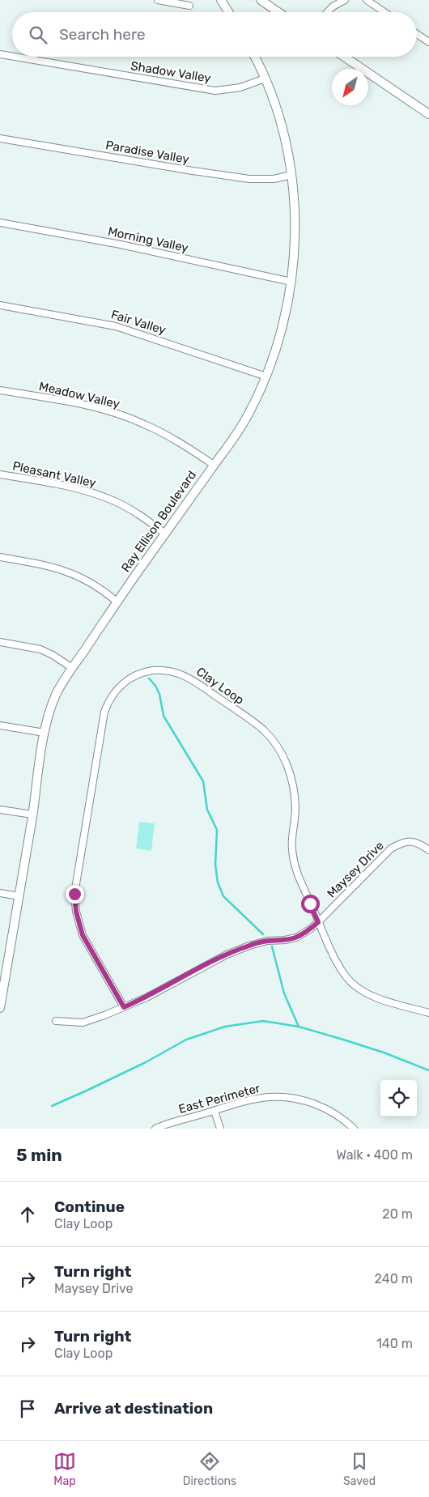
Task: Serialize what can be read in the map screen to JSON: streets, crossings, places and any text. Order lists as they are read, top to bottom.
{
  "streets": {
    "street": [
      "Shadow Valley",
      "Paradise Valley",
      "Morning Valley",
      "Fair Valley",
      "Meadow Valley",
      "Pleasant Valley",
      "Ray Ellison Boulevard",
      "Clay Loop",
      "Maysey Drive",
      "East Perimeter"
    ]
  },
  "crossings": [
    ["Shadow Valley", "Ray Ellison Boulevard"],
    ["Paradise Valley", "Ray Ellison Boulevard"],
    ["Morning Valley", "Ray Ellison Boulevard"],
    ["Fair Valley", "Ray Ellison Boulevard"],
    ["Meadow Valley", "Ray Ellison Boulevard"],
    ["Pleasant Valley", "Ray Ellison Boulevard"],
    ["Clay Loop", "Maysey Drive"]
  ],
  "north": "bottom left",
  "page": {
    "search": "Search here",
    "heading": ["5 min", "Walk · 400 m"],
    "list": [
      ["Continue", "Clay Loop", "20 m"],
      ["Turn right", "Maysey Drive", "240 m"],
      ["Turn right", "Clay Loop", "140 m"],
      "Arrive at destination"
    ],
    "nav": ["Map", "Directions", "Saved"]
  }
}
